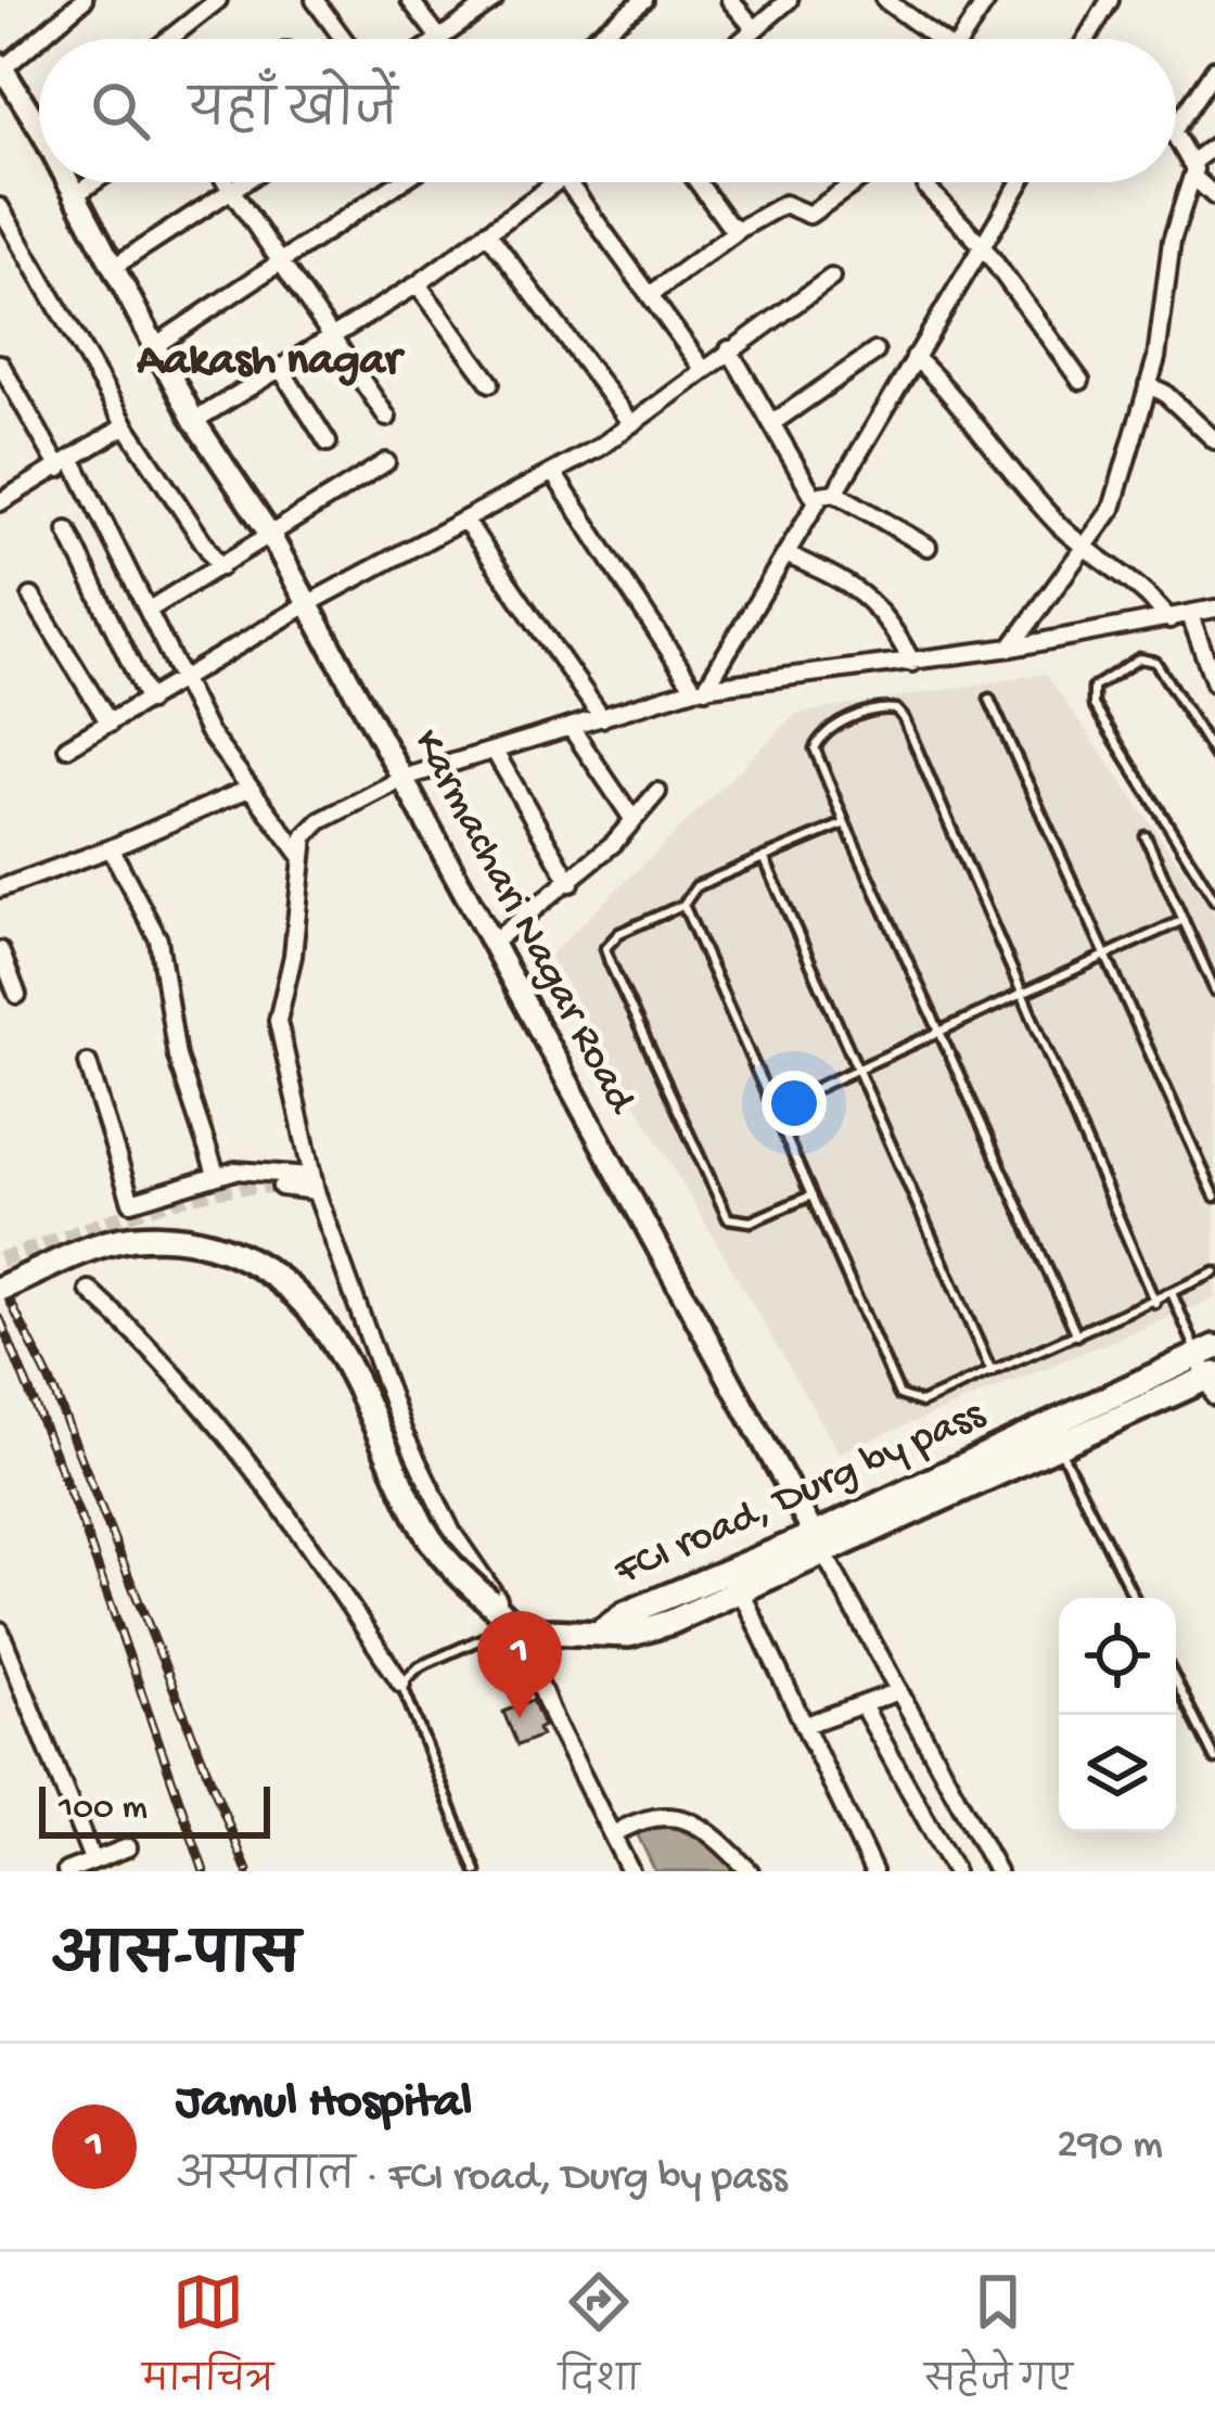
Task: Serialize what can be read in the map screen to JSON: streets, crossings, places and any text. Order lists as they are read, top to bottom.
{
  "streets": {
    "main road": ["FCI road, Durg by pass"],
    "street": ["Karmachari Nagar Road"]
  },
  "crossings": [
    ["Karmachari Nagar Road", "FCI road, Durg by pass"]
  ],
  "districts": ["Aakash nagar"],
  "scale_bar": "100 m",
  "page": {
    "search": "यहाँ खोजें",
    "pins": "1",
    "scale": "100 m",
    "heading": "आस-पास",
    "list": [
      {
        "mark": "1",
        "name": "Jamul Hospital",
        "note": "अस्पताल · FCI road, Durg by pass",
        "value": "290 m"
      }
    ],
    "nav": ["मानचित्र", "दिशा", "सहेजे गए"]
  }
}
